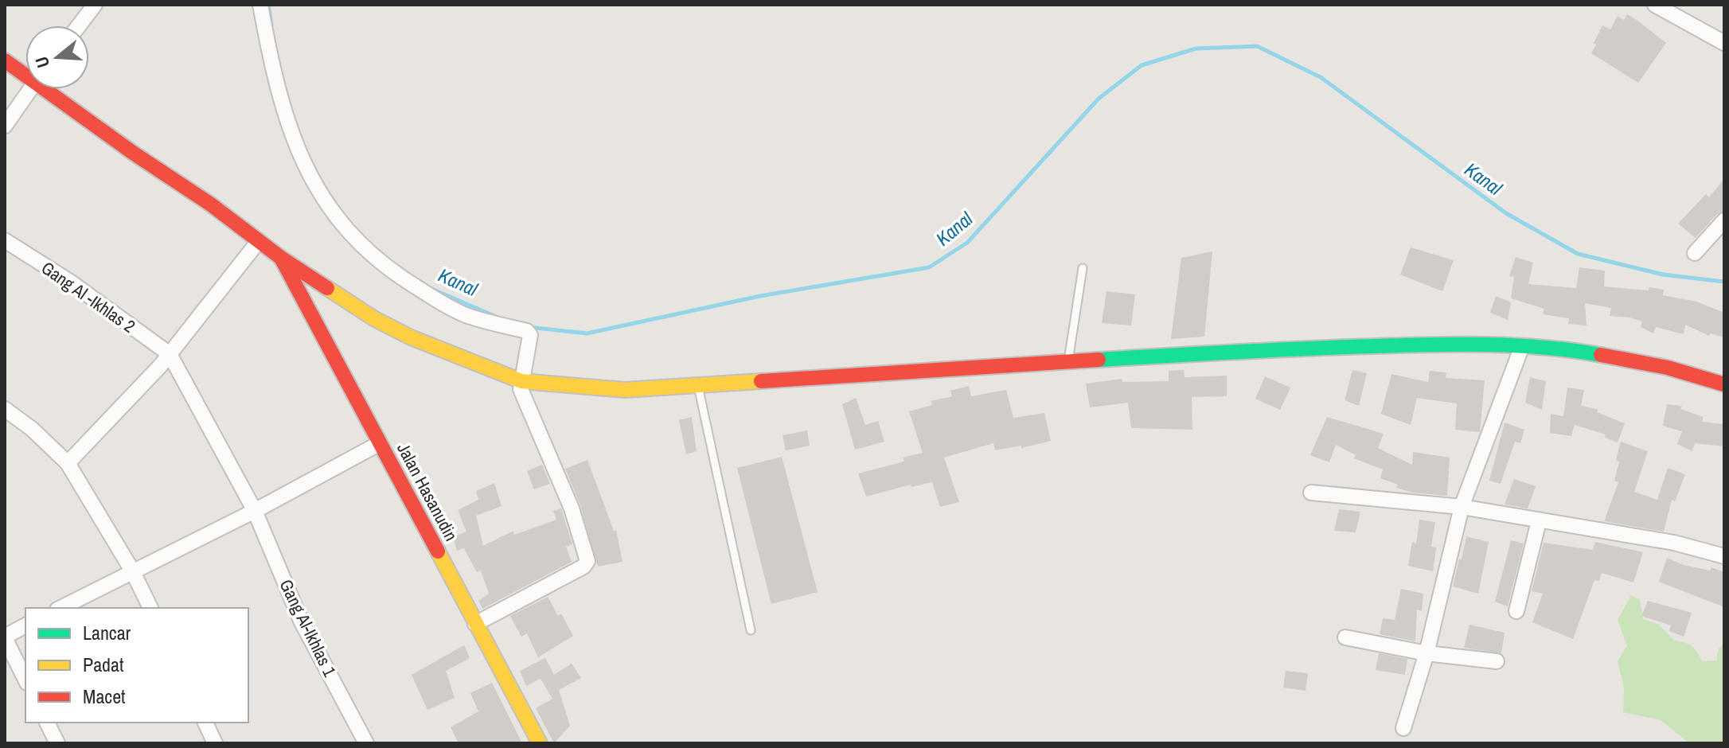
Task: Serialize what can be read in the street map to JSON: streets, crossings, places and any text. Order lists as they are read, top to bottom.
{
  "streets": {
    "main road": ["Jalan Hasanudin"],
    "street": ["Gang Al -Ikhlas 2", "Gang Al-Ikhlas 1"]
  },
  "crossings": [
    ["Gang Al -Ikhlas 2", "Gang Al-Ikhlas 1"]
  ],
  "water": ["Kanal"],
  "legend": ["Lancar", "Padat", "Macet"],
  "north": "left"
}
